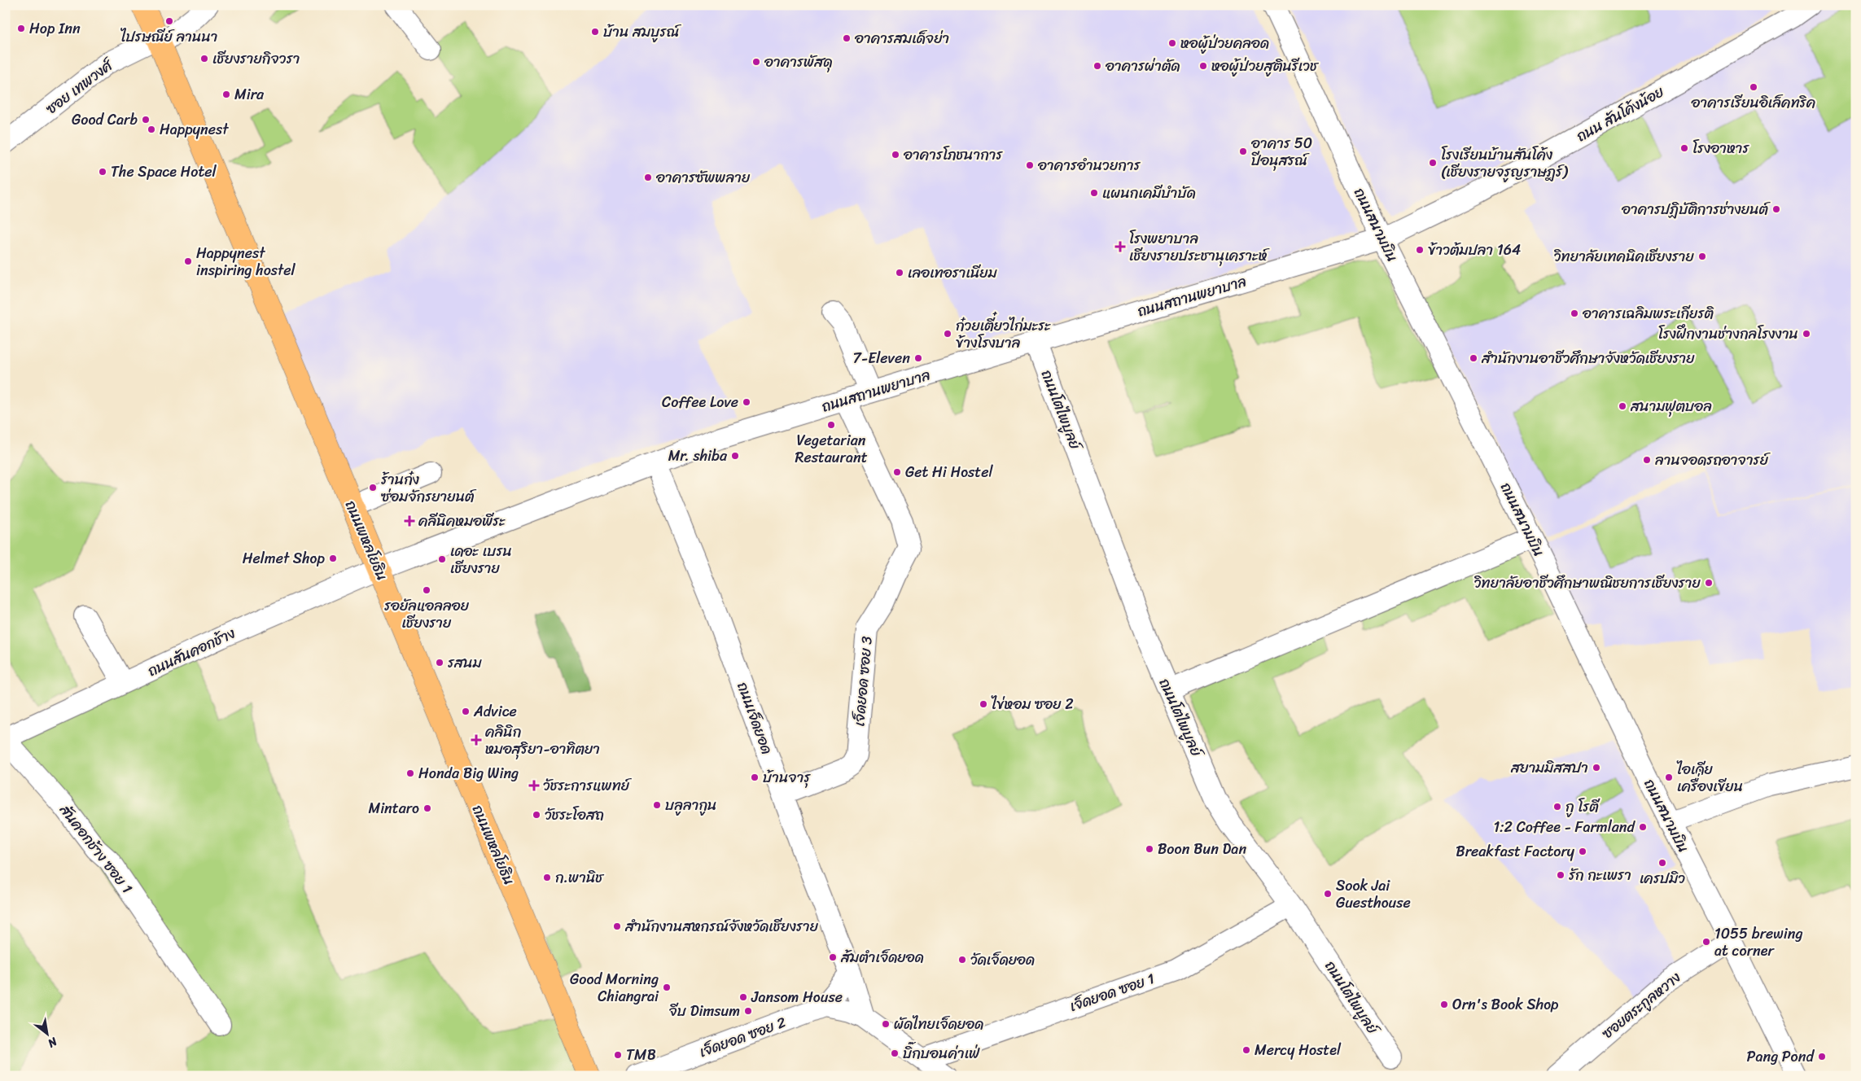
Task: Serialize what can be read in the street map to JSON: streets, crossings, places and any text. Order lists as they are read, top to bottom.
{
  "streets": {
    "main road": ["ถนนพหลโยธิน"],
    "street": [
      "ซอย เทพวงศ์",
      "ถนน สันโค้งน้อย",
      "ถนนสนามบิน",
      "ถนนสถานพยาบาล",
      "ถนนโตไพบูลย์",
      "ถนนสันคอกช้าง",
      "เจ็ดยอด ซอย 3",
      "ถนนเจ็ดยอด",
      "สันคอกช้าง ซอย 1",
      "เจ็ดยอด ซอย 1",
      "ซอยตระกูลหวาง",
      "เจ็ดยอด ซอย 2"
    ]
  },
  "crossings": [
    ["ซอย เทพวงศ์", "ถนนพหลโยธิน"],
    ["ถนน สันโค้งน้อย", "ถนนสนามบิน"],
    ["ถนน สันโค้งน้อย", "ถนนสถานพยาบาล"],
    ["ถนนสนามบิน", "ถนนสถานพยาบาล"],
    ["ถนนสนามบิน", "ซอยตระกูลหวาง"],
    ["ถนนสถานพยาบาล", "ถนนโตไพบูลย์"],
    ["ถนนสถานพยาบาล", "ถนนพหลโยธิน"],
    ["ถนนสถานพยาบาล", "ถนนสันคอกช้าง"],
    ["ถนนสถานพยาบาล", "เจ็ดยอด ซอย 3"],
    ["ถนนสถานพยาบาล", "ถนนเจ็ดยอด"],
    ["ถนนโตไพบูลย์", "เจ็ดยอด ซอย 1"],
    ["ถนนพหลโยธิน", "ถนนสันคอกช้าง"],
    ["ถนนสันคอกช้าง", "สันคอกช้าง ซอย 1"],
    ["เจ็ดยอด ซอย 3", "ถนนเจ็ดยอด"]
  ],
  "places": {
    "other": [
      "ไปรษณีย์ ลานนา",
      "Hop Inn",
      "บ้าน สมบูรณ์",
      "อาคารสมเด็จย่า",
      "หอผู้ป่วยคลอด",
      "เชียงรายกิจวรา",
      "อาคารพัสดุ",
      "อาคารผ่าตัด",
      "หอผู้ป่วยสูตินรีเวช",
      "อาคารเรียนอิเล็คทริค",
      "Mira",
      "Good Carb",
      "Happynest",
      "โรงอาหาร",
      "อาคาร 50 ปีอนุสรณ์",
      "อาคารโภชนาการ",
      "โรงเรียนบ้านสันโค้ง (เชียงรายจรูญราษฎร์)",
      "อาคารอำนวยการ",
      "The Space Hotel",
      "อาคารซัพพลาย",
      "แผนกเคมีบำบัด",
      "อาคารปฏิบัติการช่างยนต์",
      "ข้าวต้มปลา 164",
      "วิทยาลัยเทคนิคเชียงราย",
      "Happynest inspiring hostel",
      "เลอเทอราเนียม",
      "อาคารเฉลิมพระเกียรติ",
      "ก๋วยเตี๋ยวไก่มะระ ข้างโรงบาล",
      "โรงฝึกงานช่างกลโรงงาน",
      "7-Eleven",
      "สำนักงานอาชีวศึกษาจังหวัดเชียงราย",
      "Coffee Love",
      "สนามฟุตบอล",
      "Vegetarian Restaurant",
      "Mr. shiba",
      "ลานจอดรถอาจารย์",
      "Get Hi Hostel",
      "ร้านก๋ง ซ่อมจักรยายนต์",
      "Helmet Shop",
      "เดอะ เบรน เชียงราย",
      "วิทยาลัยอาชีวศึกษาพณิชยการเชียงราย",
      "รอยัลแอลลอย เชียงราย",
      "รสนม",
      "ไข่หอม ซอย 2",
      "Advice",
      "สยามมิสสปา",
      "Honda Big Wing",
      "บ้านจารุ",
      "ไอเดีย เครื่องเขียน",
      "บลูลากูน",
      "กู โรตี",
      "Mintaro",
      "วัชระโอสถ",
      "1:2 Coffee - Farmland",
      "Boon Bun Dan",
      "Breakfast Factory",
      "เครปมิว",
      "รัก กะเพรา",
      "ก.พานิช",
      "Sook Jai Guesthouse",
      "สำนักงานสหกรณ์จังหวัดเชียงราย",
      "1055 brewing at corner",
      "ส้มตำเจ็ดยอด",
      "วัดเจ็ดยอด",
      "Good Morning Chiangrai",
      "Jansom House",
      "Orn's Book Shop",
      "จีบ Dimsum",
      "ผัดไทยเจ็ดยอด",
      "Mercy Hostel",
      "บิ๊กบอนค่าเฟ่",
      "TMB",
      "Pang Pond"
    ],
    "health": [
      "โรงพยาบาล เชียงรายประชานุเคราะห์",
      "คลีนิคหมอพีระ",
      "คลินิก หมอสุริยา-อาทิตยา",
      "วัชระการแพทย์"
    ]
  },
  "north": "bottom right"
}
